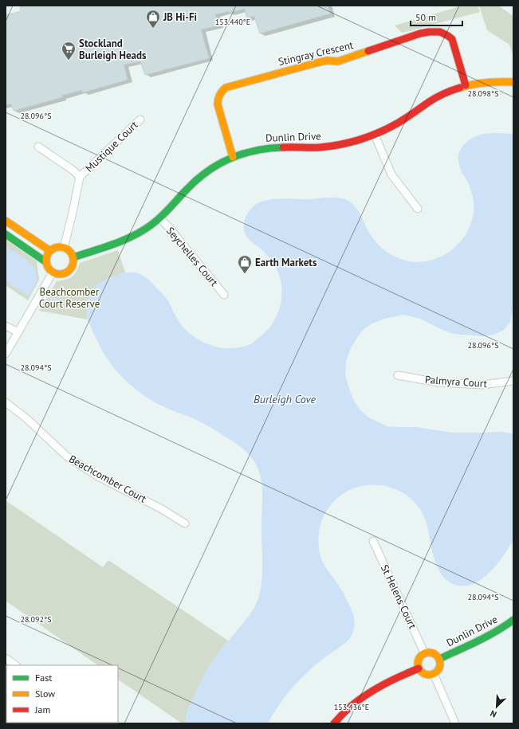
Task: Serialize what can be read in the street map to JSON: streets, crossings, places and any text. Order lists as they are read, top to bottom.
{
  "streets": {
    "street": [
      "Stingray Crescent",
      "Dunlin Drive",
      "Mustique Court",
      "Seychelles Court",
      "Palmyra Court",
      "Beachcomber Court",
      "St Helens Court"
    ]
  },
  "crossings": [
    ["Stingray Crescent", "Dunlin Drive"],
    ["Dunlin Drive", "Mustique Court"],
    ["Dunlin Drive", "Seychelles Court"],
    ["Dunlin Drive", "St Helens Court"]
  ],
  "water": ["Burleigh Cove"],
  "parks": ["Beachcomber Court Reserve"],
  "places": {
    "shop": ["JB Hi-Fi", "Earth Markets"],
    "supermarket": ["Stockland Burleigh Heads"]
  },
  "legend": ["Fast", "Slow", "Jam"],
  "scale_bar": "50 m",
  "north": "bottom left",
  "coordinates": [
    "153.440°E",
    "28.098°S",
    "28.096°S",
    "28.094°S",
    "28.092°S",
    "153.436°E"
  ]
}
